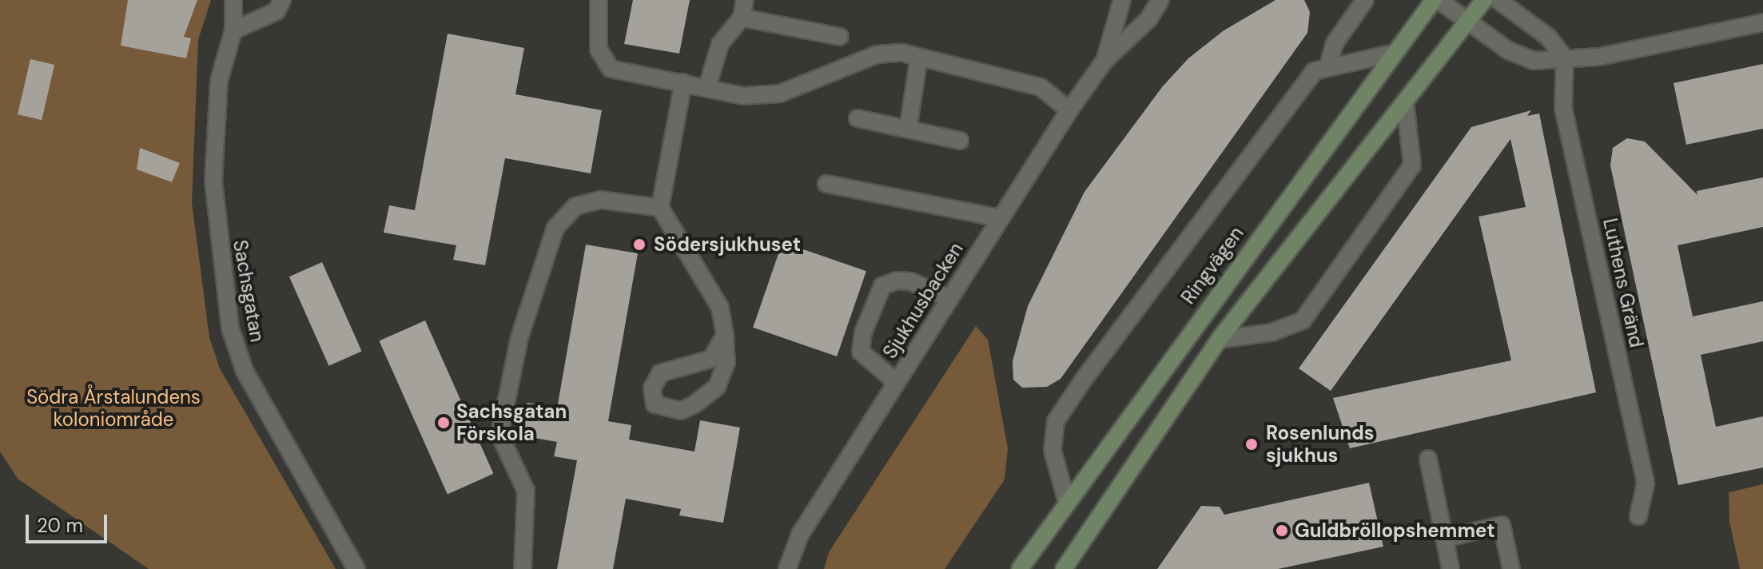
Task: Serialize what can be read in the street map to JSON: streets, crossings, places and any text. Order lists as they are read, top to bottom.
{
  "streets": {
    "main road": ["Ringvägen"],
    "street": ["Luthens Gränd", "Sachsgatan", "Sjukhusbacken"]
  },
  "parks": ["Södra Årstalundens koloniområde"],
  "places": [
    "Södersjukhuset",
    "Sachsgatan Förskola",
    "Rosenlunds sjukhus",
    "Guldbröllopshemmet"
  ],
  "scale_bar": "20 m"
}
